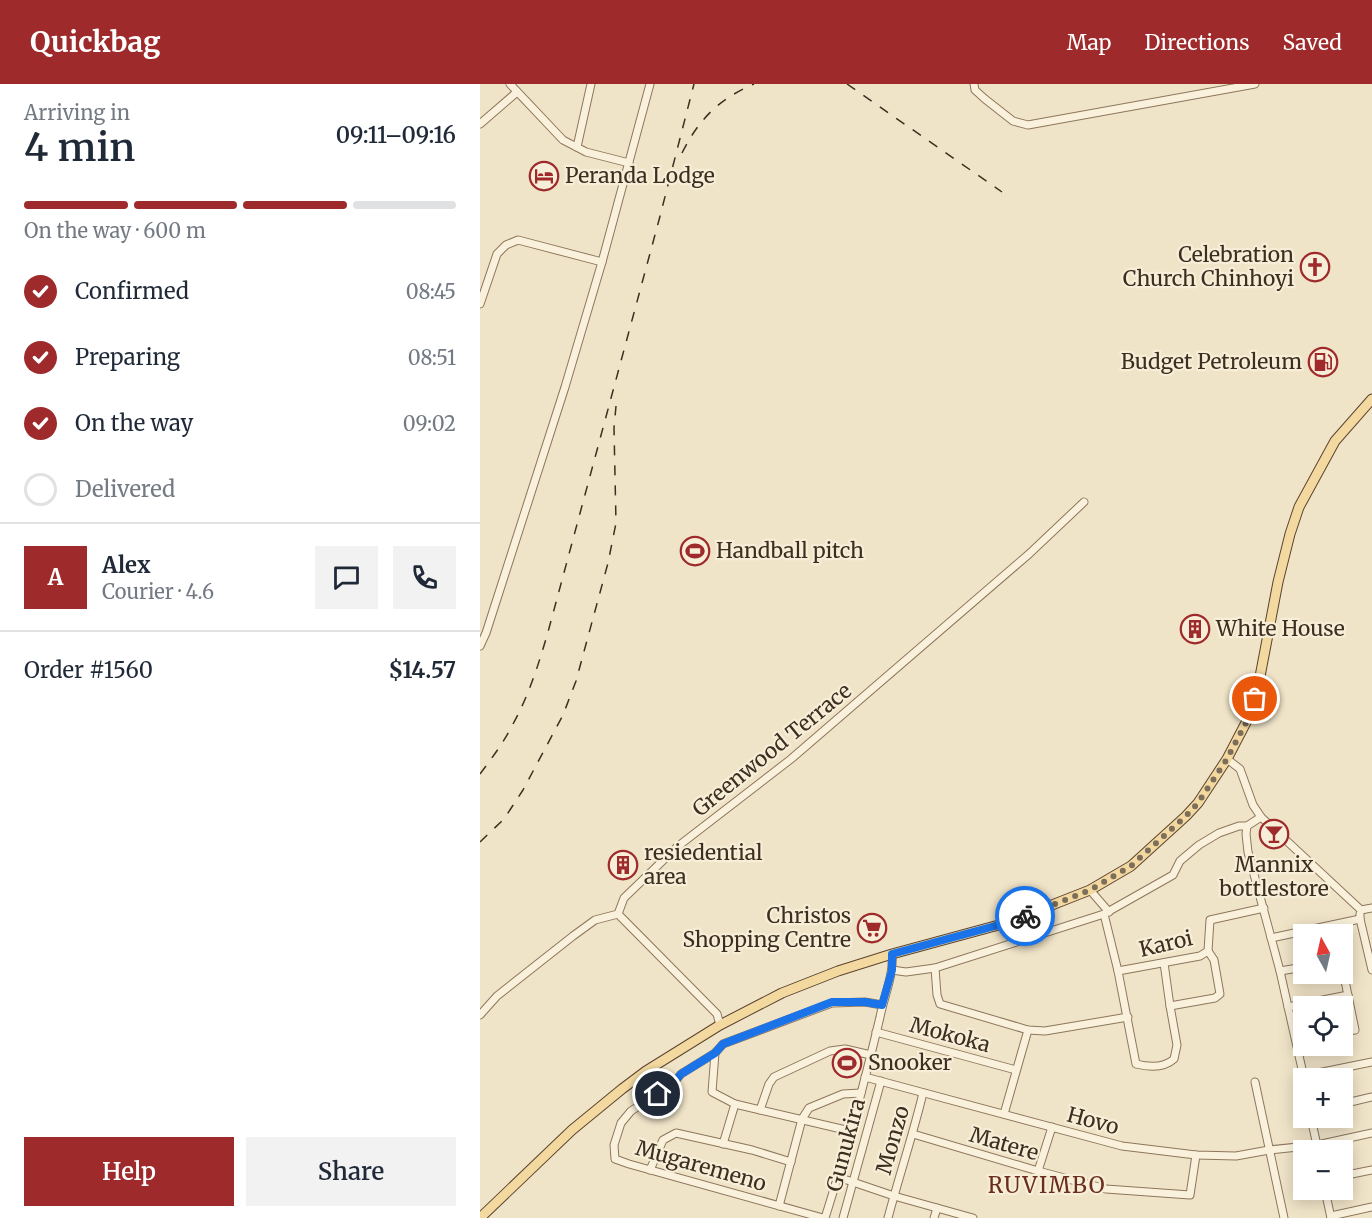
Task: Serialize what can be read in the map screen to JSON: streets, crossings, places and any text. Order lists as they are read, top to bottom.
{
  "streets": {
    "street": [
      "Greenwood Terrace",
      "Karoi",
      "Mokoka",
      "Hovo",
      "Monzo",
      "Matere",
      "Gunukira",
      "Mugaremeno"
    ]
  },
  "crossings": [
    ["Hovo", "Monzo"],
    ["Hovo", "Matere"],
    ["Hovo", "Gunukira"],
    ["Monzo", "Matere"]
  ],
  "districts": ["RUVIMBO"],
  "places": {
    "hotel": ["Peranda Lodge"],
    "church": ["Celebration Church Chinhoyi"],
    "fuel station": ["Budget Petroleum"],
    "sports": ["Handball pitch", "Snooker"],
    "building": ["White House", "resiedential area"],
    "bar": ["Mannix bottlestore"],
    "supermarket": ["Christos Shopping Centre"]
  },
  "north": "top",
  "page": {
    "header": "Quickbag",
    "nav": ["Map", "Directions", "Saved"],
    "heading": ["4 min", "Arriving in", "09:11–09:16"],
    "panel": [
      "Alex",
      "Courier · 4.6",
      "Order #1560",
      "$14.57"
    ],
    "bar": "On the way · 600 m",
    "list": [
      ["Confirmed", "08:45"],
      ["Preparing", "08:51"],
      ["On the way", "09:02"],
      "Delivered"
    ],
    "round": "A",
    "map_buttons": ["+", "−"],
    "buttons": ["Help", "Share"]
  }
}
